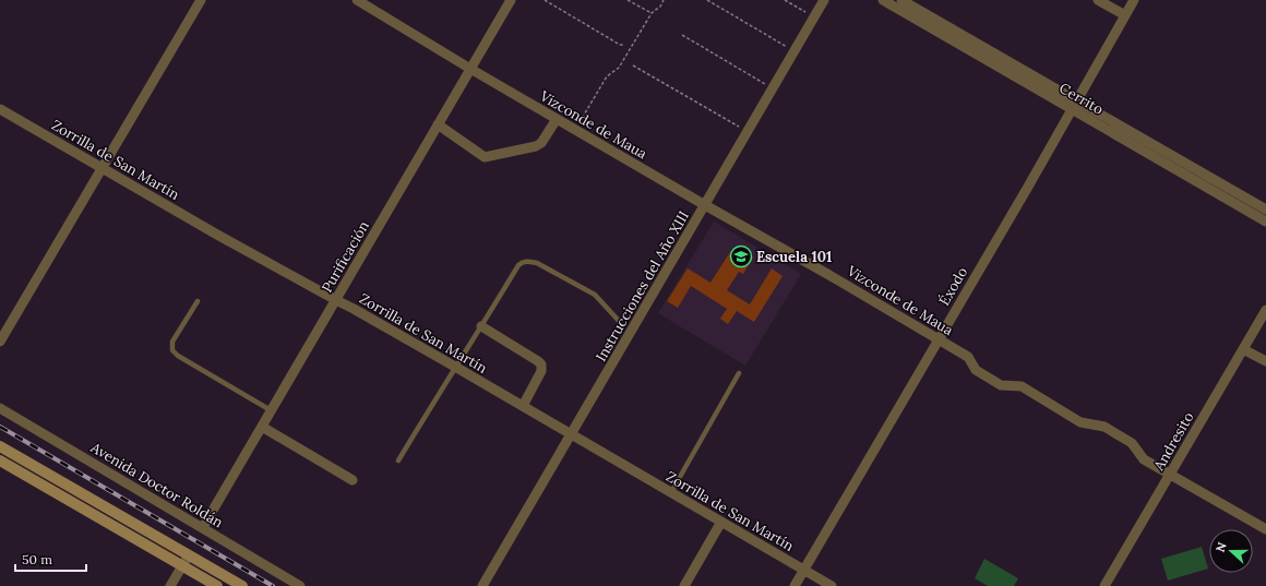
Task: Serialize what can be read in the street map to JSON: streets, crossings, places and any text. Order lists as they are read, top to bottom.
{
  "streets": {
    "street": [
      "Cerrito",
      "Vizconde de Maua",
      "Zorrilla de San Martín",
      "Purificación",
      "Instrucciones del Año XIII",
      "Éxodo",
      "Andresito",
      "Avenida Doctor Roldán"
    ]
  },
  "crossings": [
    ["Cerrito", "Éxodo"],
    ["Vizconde de Maua", "Purificación"],
    ["Vizconde de Maua", "Instrucciones del Año XIII"],
    ["Vizconde de Maua", "Éxodo"],
    ["Vizconde de Maua", "Andresito"],
    ["Zorrilla de San Martín", "Purificación"],
    ["Zorrilla de San Martín", "Instrucciones del Año XIII"],
    ["Zorrilla de San Martín", "Éxodo"],
    ["Purificación", "Avenida Doctor Roldán"]
  ],
  "places": {
    "school or university": ["Escuela 101"]
  },
  "scale_bar": "50 m",
  "north": "left"
}
